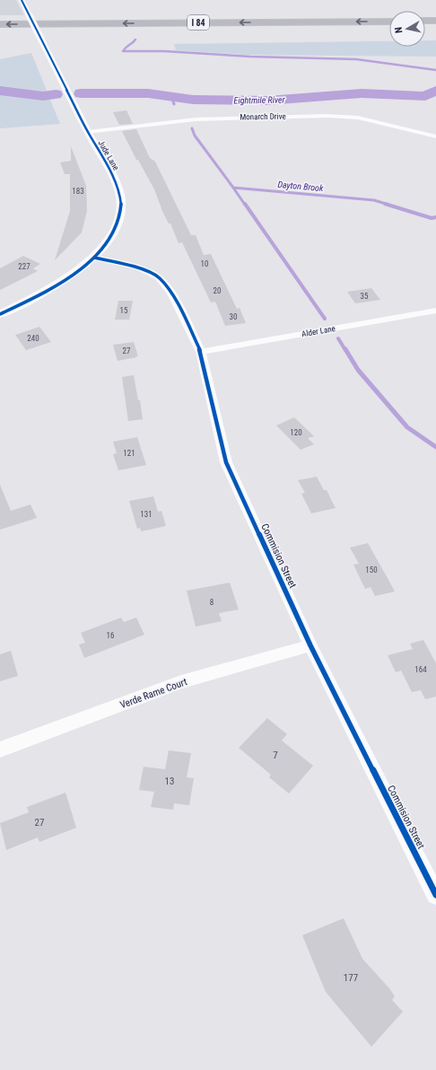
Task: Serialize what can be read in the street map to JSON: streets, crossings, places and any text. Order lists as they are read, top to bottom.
{
  "streets": {
    "highway": ["I 84"],
    "street": [
      "Monarch Drive",
      "Jude Lane",
      "Alder Lane",
      "Commision Street",
      "Verde Rame Court"
    ]
  },
  "crossings": [
    ["Monarch Drive", "Jude Lane"],
    ["Jude Lane", "Commision Street"],
    ["Alder Lane", "Commision Street"],
    ["Commision Street", "Verde Rame Court"]
  ],
  "water": ["Eightmile River", "Dayton Brook"],
  "house_numbers": [
    "183",
    "10",
    "227",
    "20",
    "35",
    "15",
    "30",
    "240",
    "27",
    "120",
    "121",
    "131",
    "150",
    "8",
    "16",
    "164",
    "7",
    "13",
    "27",
    "177"
  ],
  "north": "left"
}
